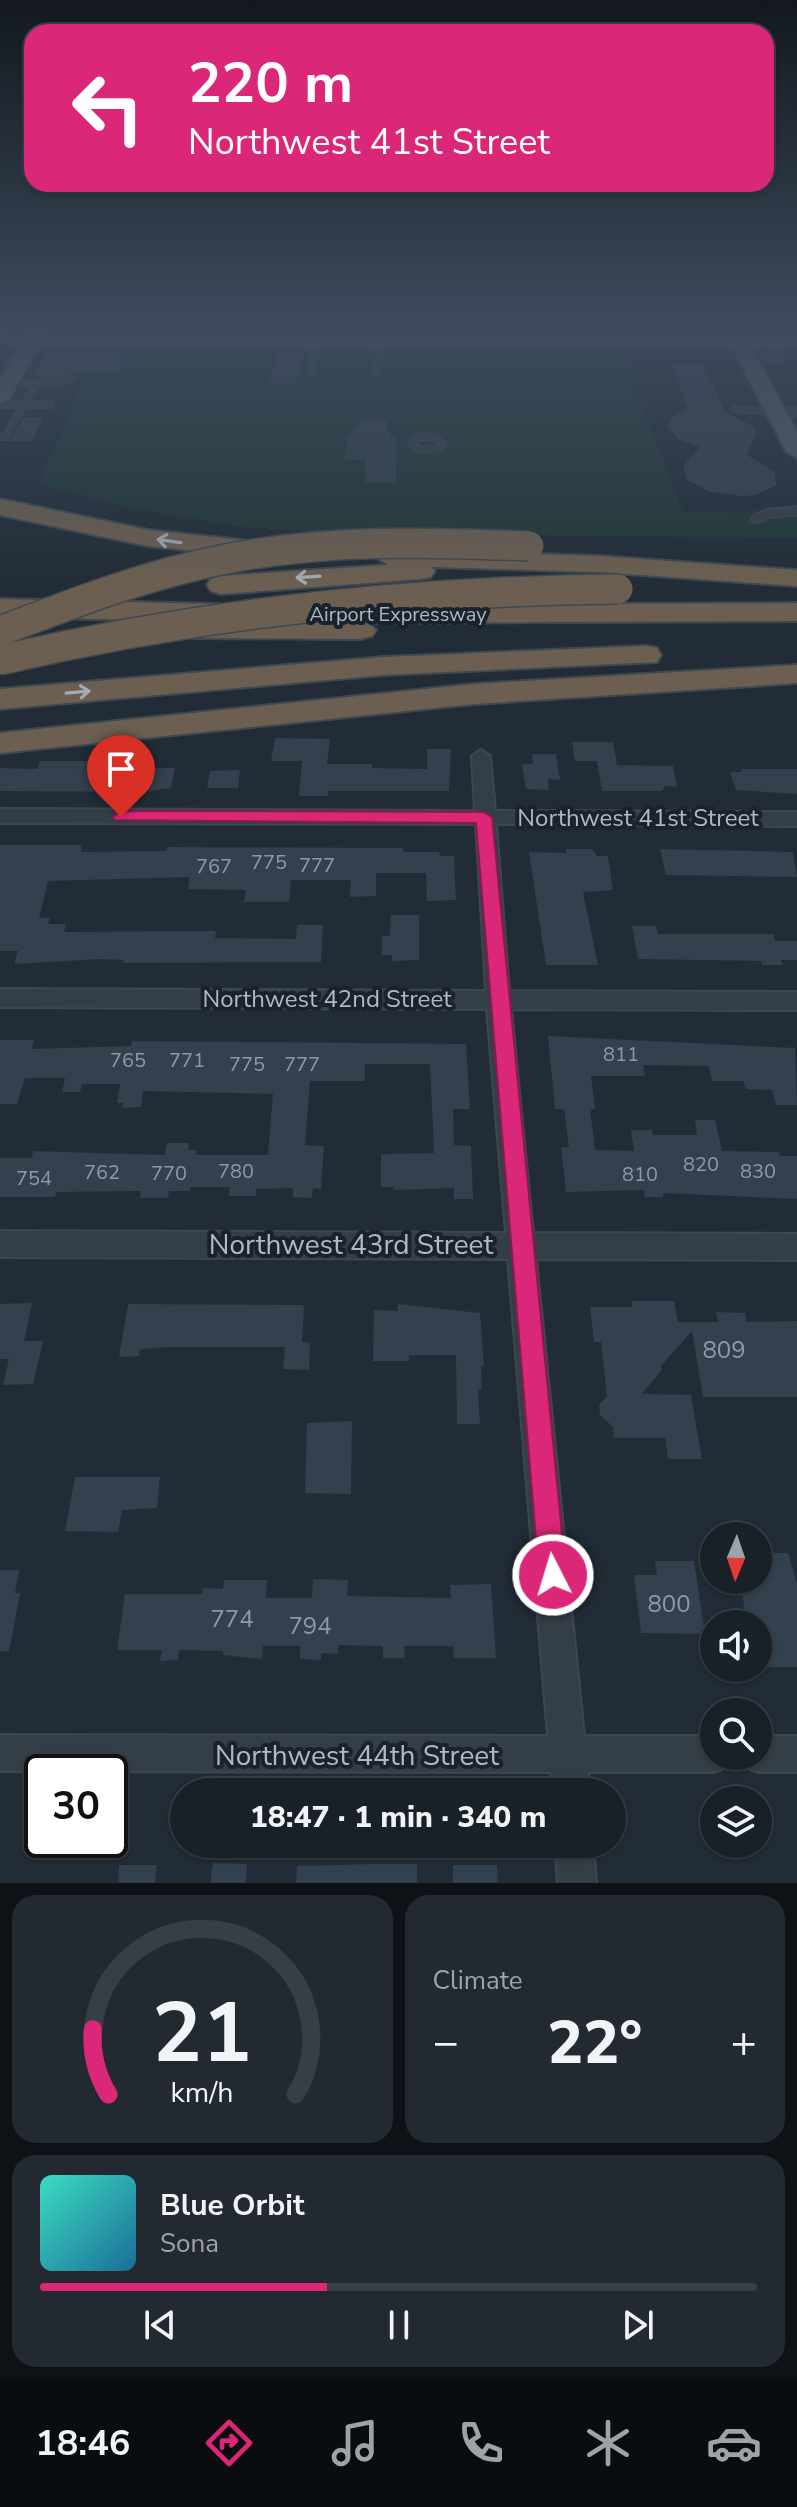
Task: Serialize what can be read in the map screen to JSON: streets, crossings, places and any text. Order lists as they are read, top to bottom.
{
  "streets": {
    "highway": ["Airport Expressway"],
    "street": [
      "Northwest 41st Street",
      "Northwest 42nd Street",
      "Northwest 43rd Street",
      "Northwest 44th Street"
    ]
  },
  "house_numbers": [
    "775",
    "777",
    "767",
    "811",
    "765",
    "771",
    "775",
    "777",
    "820",
    "780",
    "830",
    "762",
    "770",
    "810",
    "754",
    "809",
    "800",
    "774",
    "794"
  ],
  "north": "bottom",
  "page": {
    "turn": ["220 m", "Northwest 41st Street"],
    "limit": "30",
    "trip": "18:47 · 1 min · 340 m",
    "tile": "Climate",
    "heat": ["−", "22°", "+"],
    "song": ["Blue Orbit", "Sona"],
    "tabs": "18:46",
    "gauge": ["21", "km/h"]
  }
}
